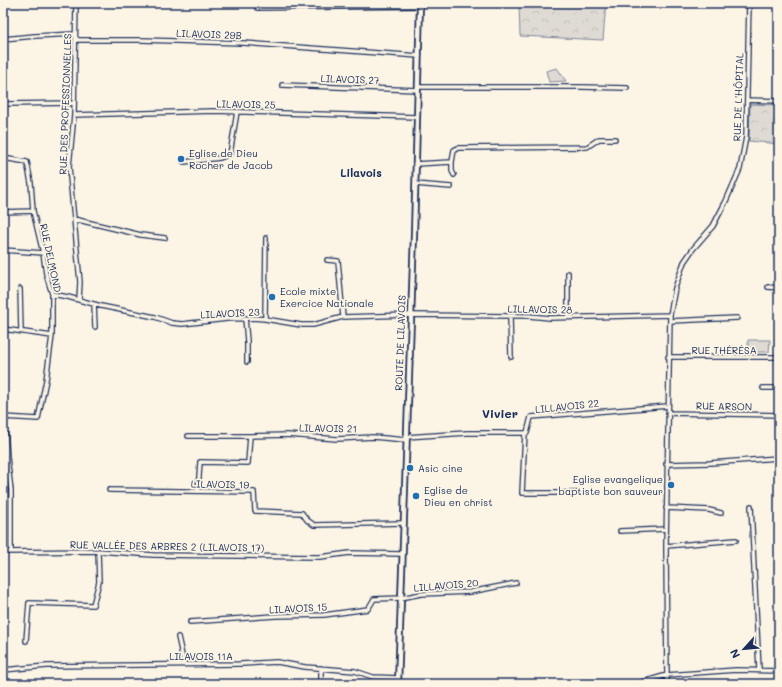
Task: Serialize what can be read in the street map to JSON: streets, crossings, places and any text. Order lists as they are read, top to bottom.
{
  "streets": {
    "main road": ["ROUTE DE LILAVOIS"],
    "street": [
      "LILAVOIS 29B",
      "LILAVOIS 27",
      "RUE DE L'HÔPITAL",
      "RUE DES PROFESSIONNELLES",
      "LILAVOIS 25",
      "RUE DELMOND",
      "LILLAVOIS 28",
      "LILAVOIS 23",
      "RUE THÉRÉSA",
      "LILLAVOIS 22",
      "RUE ARSON",
      "LILAVOIS 21",
      "LILAVOIS 19",
      "RUE VALLÉE DES ARBRES 2 (LILAVOIS 17)",
      "LILLAVOIS 20",
      "LILAVOIS 15",
      "LILAVOIS 11A"
    ]
  },
  "crossings": [
    ["LILAVOIS 29B", "RUE DES PROFESSIONNELLES"],
    ["LILAVOIS 29B", "ROUTE DE LILAVOIS"],
    ["LILAVOIS 27", "ROUTE DE LILAVOIS"],
    ["RUE DE L'HÔPITAL", "LILLAVOIS 28"],
    ["RUE DE L'HÔPITAL", "RUE THÉRÉSA"],
    ["RUE DE L'HÔPITAL", "LILLAVOIS 22"],
    ["RUE DE L'HÔPITAL", "RUE ARSON"],
    ["RUE DES PROFESSIONNELLES", "LILAVOIS 25"],
    ["RUE DES PROFESSIONNELLES", "LILAVOIS 23"],
    ["LILAVOIS 25", "ROUTE DE LILAVOIS"],
    ["RUE DELMOND", "LILAVOIS 23"],
    ["LILLAVOIS 28", "LILAVOIS 23"],
    ["LILLAVOIS 28", "ROUTE DE LILAVOIS"],
    ["LILAVOIS 23", "ROUTE DE LILAVOIS"],
    ["ROUTE DE LILAVOIS", "LILAVOIS 21"],
    ["ROUTE DE LILAVOIS", "LILAVOIS 19"],
    ["ROUTE DE LILAVOIS", "RUE VALLÉE DES ARBRES 2 (LILAVOIS 17)"],
    ["ROUTE DE LILAVOIS", "LILLAVOIS 20"],
    ["ROUTE DE LILAVOIS", "LILAVOIS 15"],
    ["ROUTE DE LILAVOIS", "LILAVOIS 11A"],
    ["LILLAVOIS 20", "LILAVOIS 15"]
  ],
  "districts": ["Lilavois", "Vivier"],
  "places": [
    "Eglise de Dieu Rocher de Jacob",
    "Ecole mixte Exercice Nationale",
    "Asic cine",
    "Eglise evangelique baptiste bon sauveur",
    "Eglise de Dieu en christ"
  ],
  "north": "bottom left"
}
